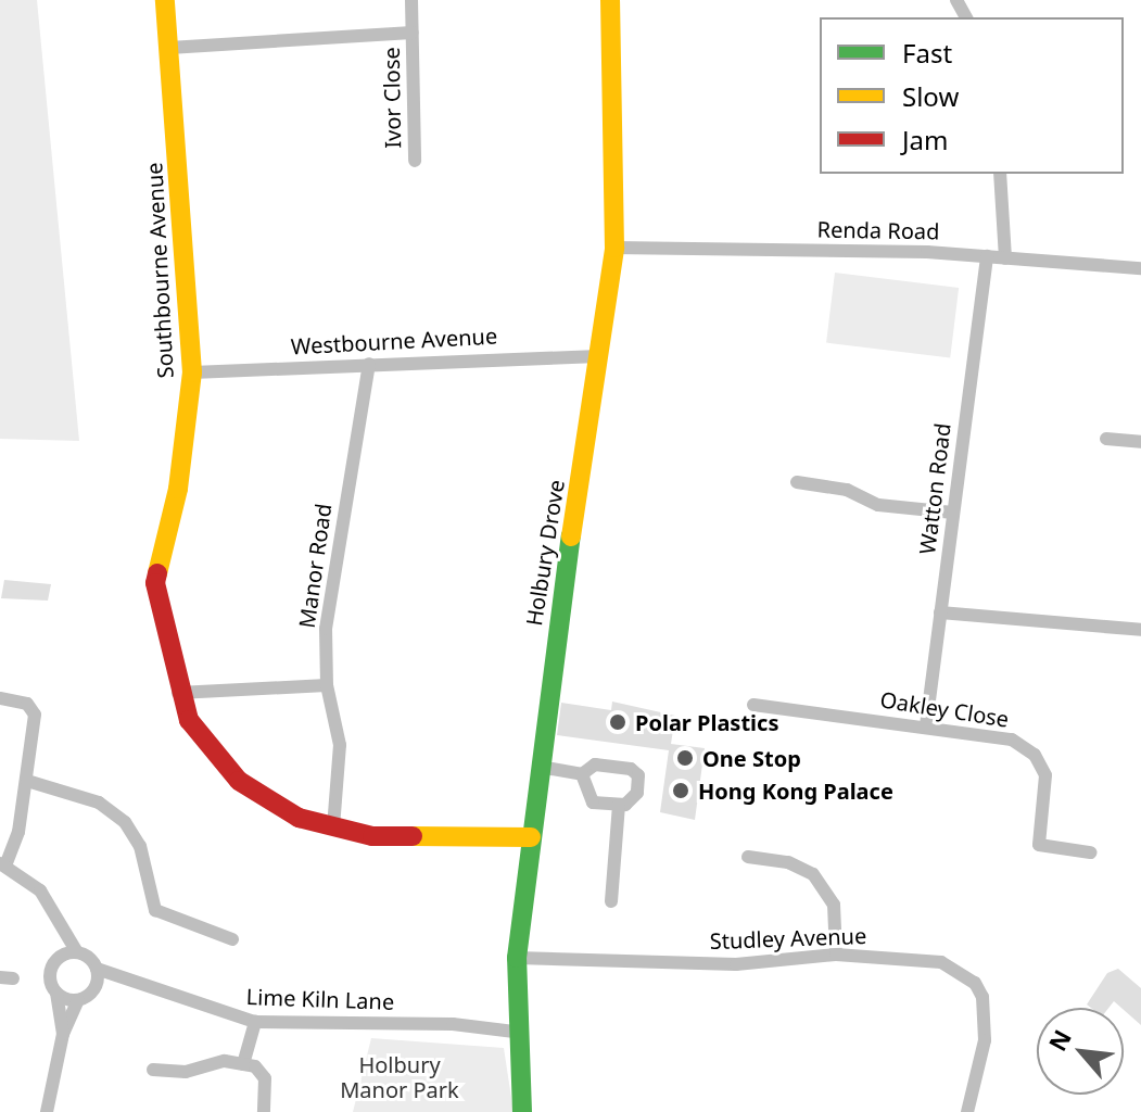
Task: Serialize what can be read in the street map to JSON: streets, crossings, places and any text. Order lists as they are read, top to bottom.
{
  "streets": {
    "street": [
      "Ivor Close",
      "Renda Road",
      "Southbourne Avenue",
      "Westbourne Avenue",
      "Watton Road",
      "Holbury Drove",
      "Manor Road",
      "Oakley Close",
      "Studley Avenue",
      "Lime Kiln Lane"
    ]
  },
  "crossings": [
    ["Ivor Close", "Southbourne Avenue"],
    ["Renda Road", "Watton Road"],
    ["Renda Road", "Holbury Drove"],
    ["Southbourne Avenue", "Westbourne Avenue"],
    ["Southbourne Avenue", "Holbury Drove"],
    ["Southbourne Avenue", "Manor Road"],
    ["Westbourne Avenue", "Holbury Drove"],
    ["Westbourne Avenue", "Manor Road"],
    ["Watton Road", "Oakley Close"],
    ["Holbury Drove", "Studley Avenue"],
    ["Holbury Drove", "Lime Kiln Lane"]
  ],
  "parks": ["Holbury Manor Park"],
  "places": ["Polar Plastics", "One Stop", "Hong Kong Palace"],
  "legend": ["Fast", "Slow", "Jam"],
  "north": "top left"
}
